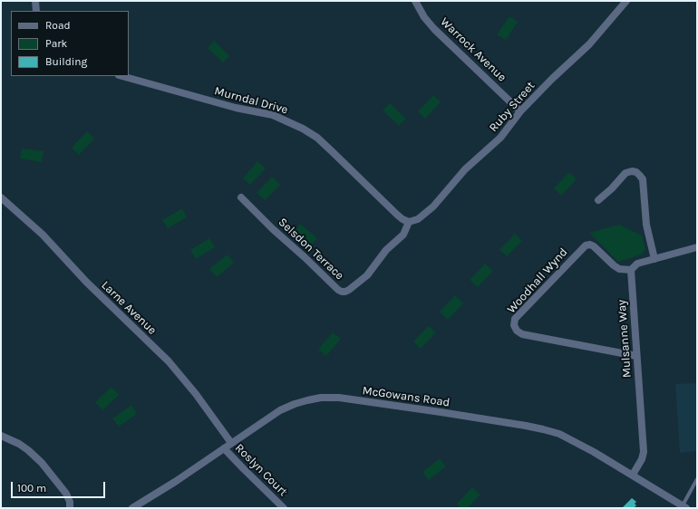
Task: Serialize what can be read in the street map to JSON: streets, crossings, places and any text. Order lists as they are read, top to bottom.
{
  "streets": {
    "street": [
      "Warrock Avenue",
      "Murndal Drive",
      "Ruby Street",
      "Selsdon Terrace",
      "Woodhall Wynd",
      "Larne Avenue",
      "Mulsanne Way",
      "McGowans Road",
      "Roslyn Court"
    ]
  },
  "crossings": [
    ["Warrock Avenue", "Ruby Street"],
    ["Murndal Drive", "Ruby Street"],
    ["Murndal Drive", "Selsdon Terrace"],
    ["Ruby Street", "Selsdon Terrace"],
    ["Woodhall Wynd", "Mulsanne Way"],
    ["Larne Avenue", "McGowans Road"],
    ["Mulsanne Way", "McGowans Road"],
    ["McGowans Road", "Roslyn Court"]
  ],
  "legend": ["Road", "Park", "Building"],
  "scale_bar": "100 m"
}
